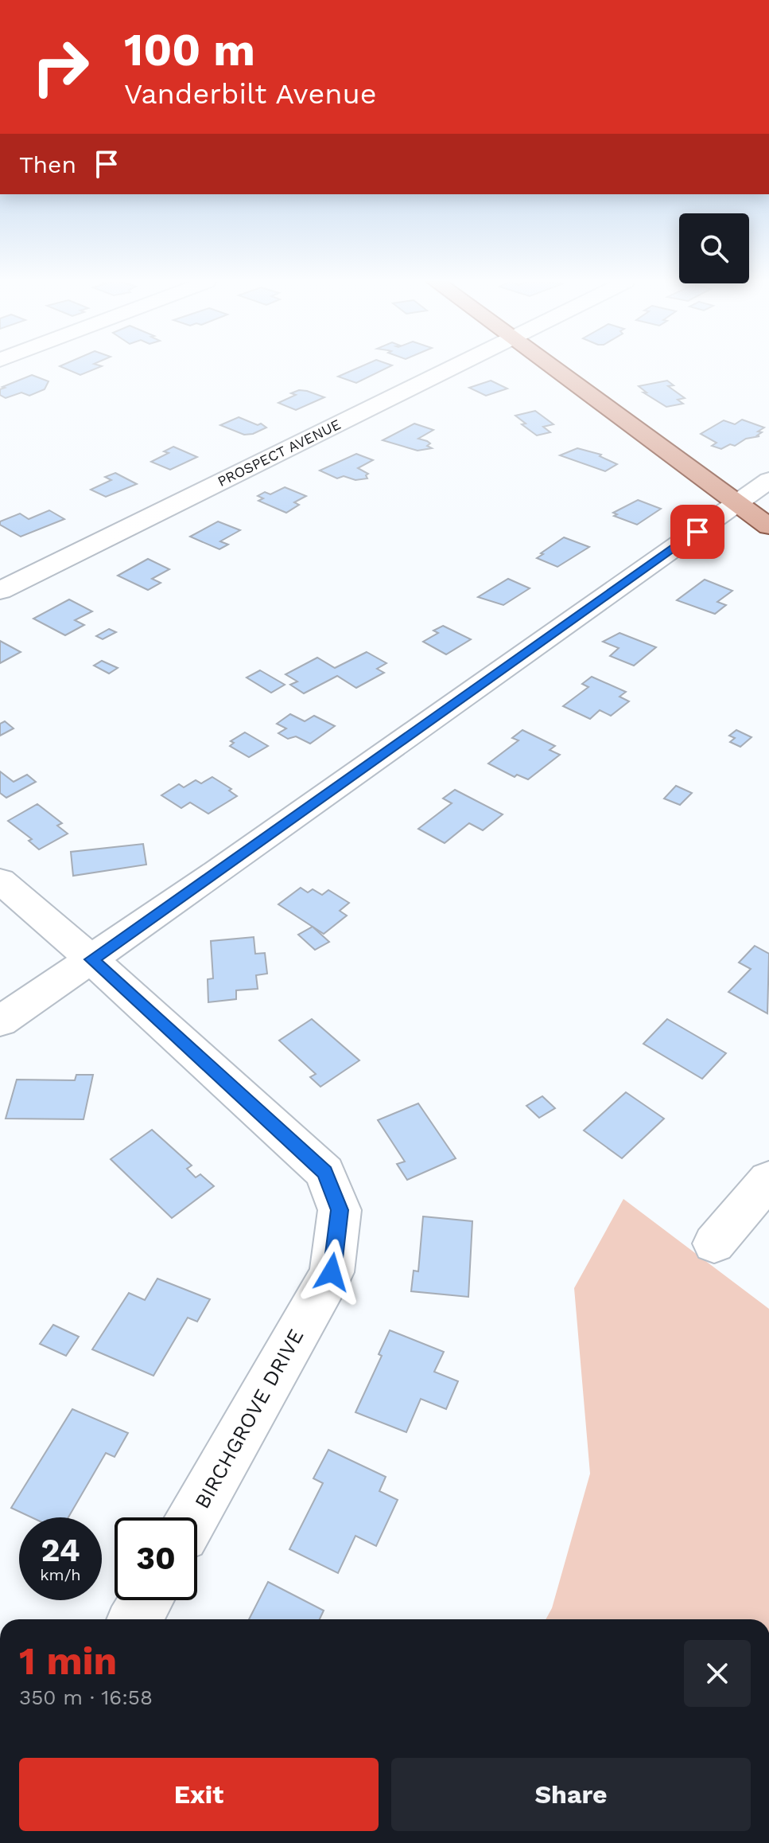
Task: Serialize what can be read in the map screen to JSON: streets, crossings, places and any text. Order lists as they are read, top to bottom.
{
  "streets": {
    "street": ["PROSPECT AVENUE", "BIRCHGROVE DRIVE"]
  },
  "page": {
    "turn": ["100 m", "Vanderbilt Avenue"],
    "then": "Then",
    "speed": "24 km/h",
    "limit": "30",
    "heading": ["1 min", "350 m · 16:58"],
    "buttons": ["Exit", "Share"]
  }
}
